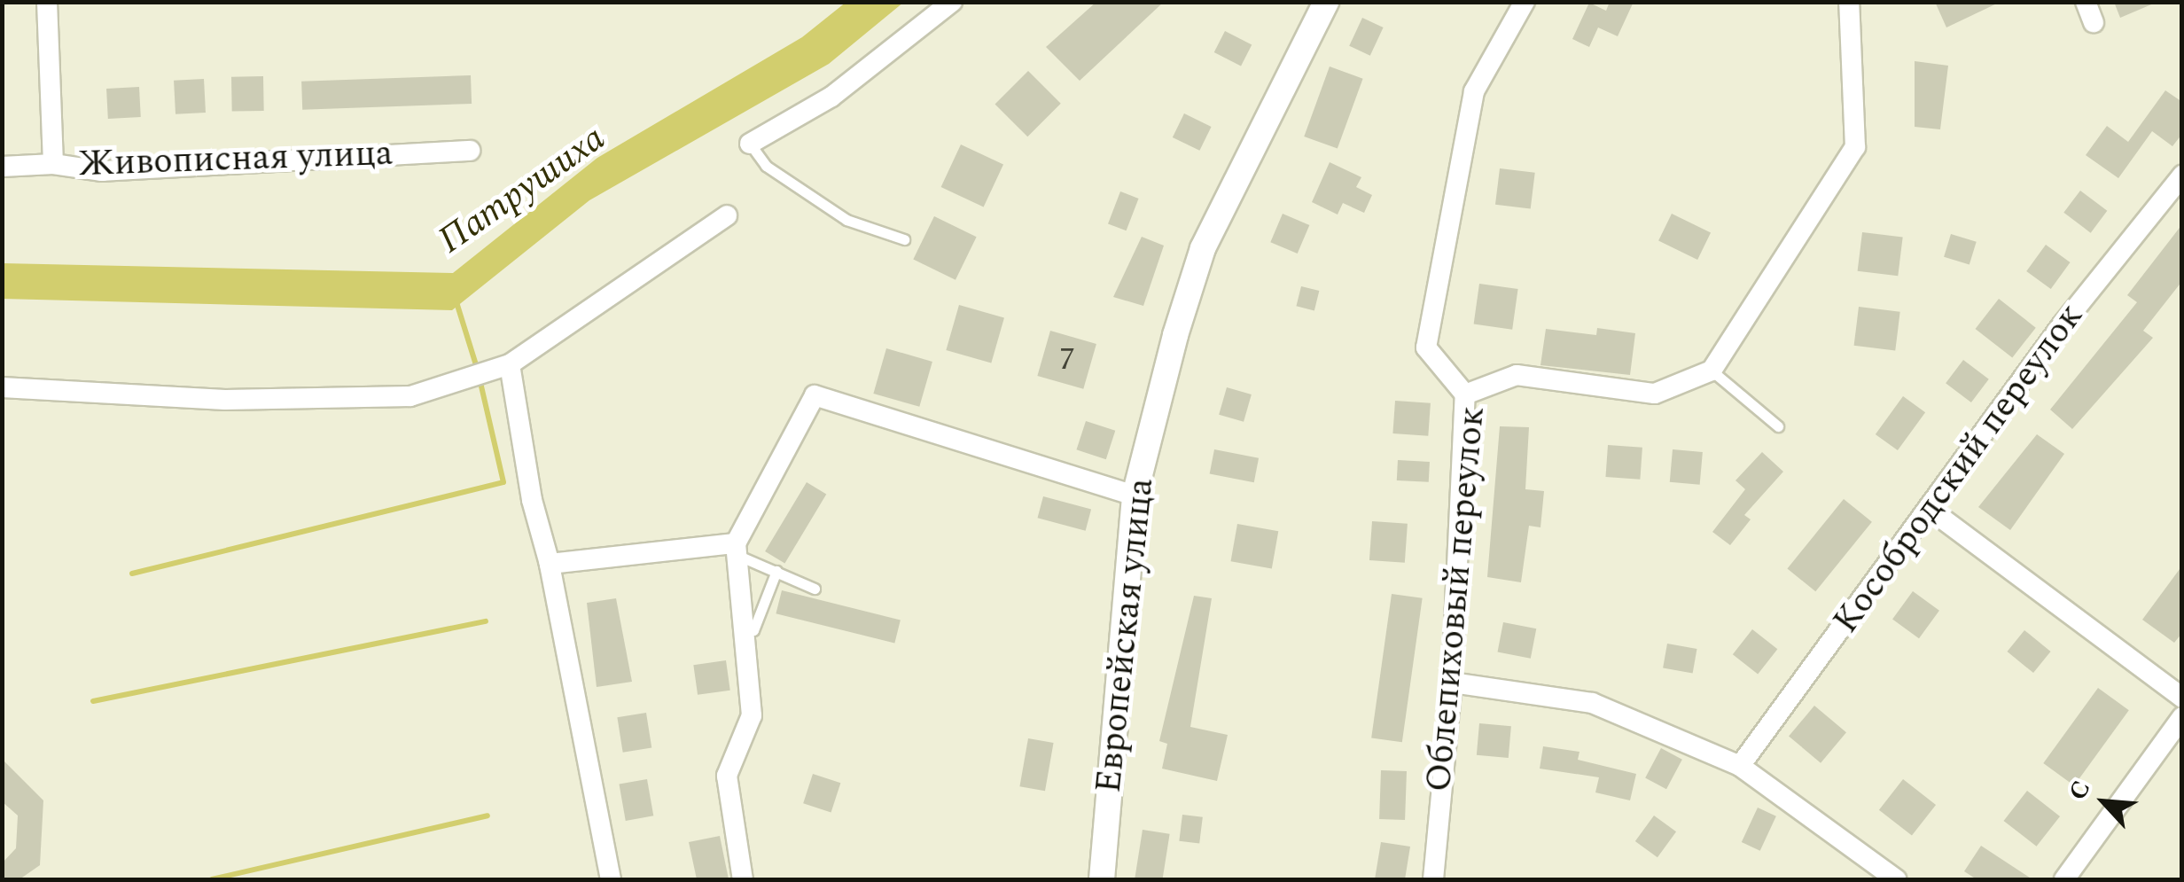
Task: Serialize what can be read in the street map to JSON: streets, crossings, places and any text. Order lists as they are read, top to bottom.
{
  "streets": {
    "street": [
      "Живописная улица",
      "Кособродский переулок",
      "Облепиховый переулок",
      "Европейская улица"
    ]
  },
  "water": ["Патрушиха"],
  "house_numbers": ["7"],
  "north": "top left"
}
